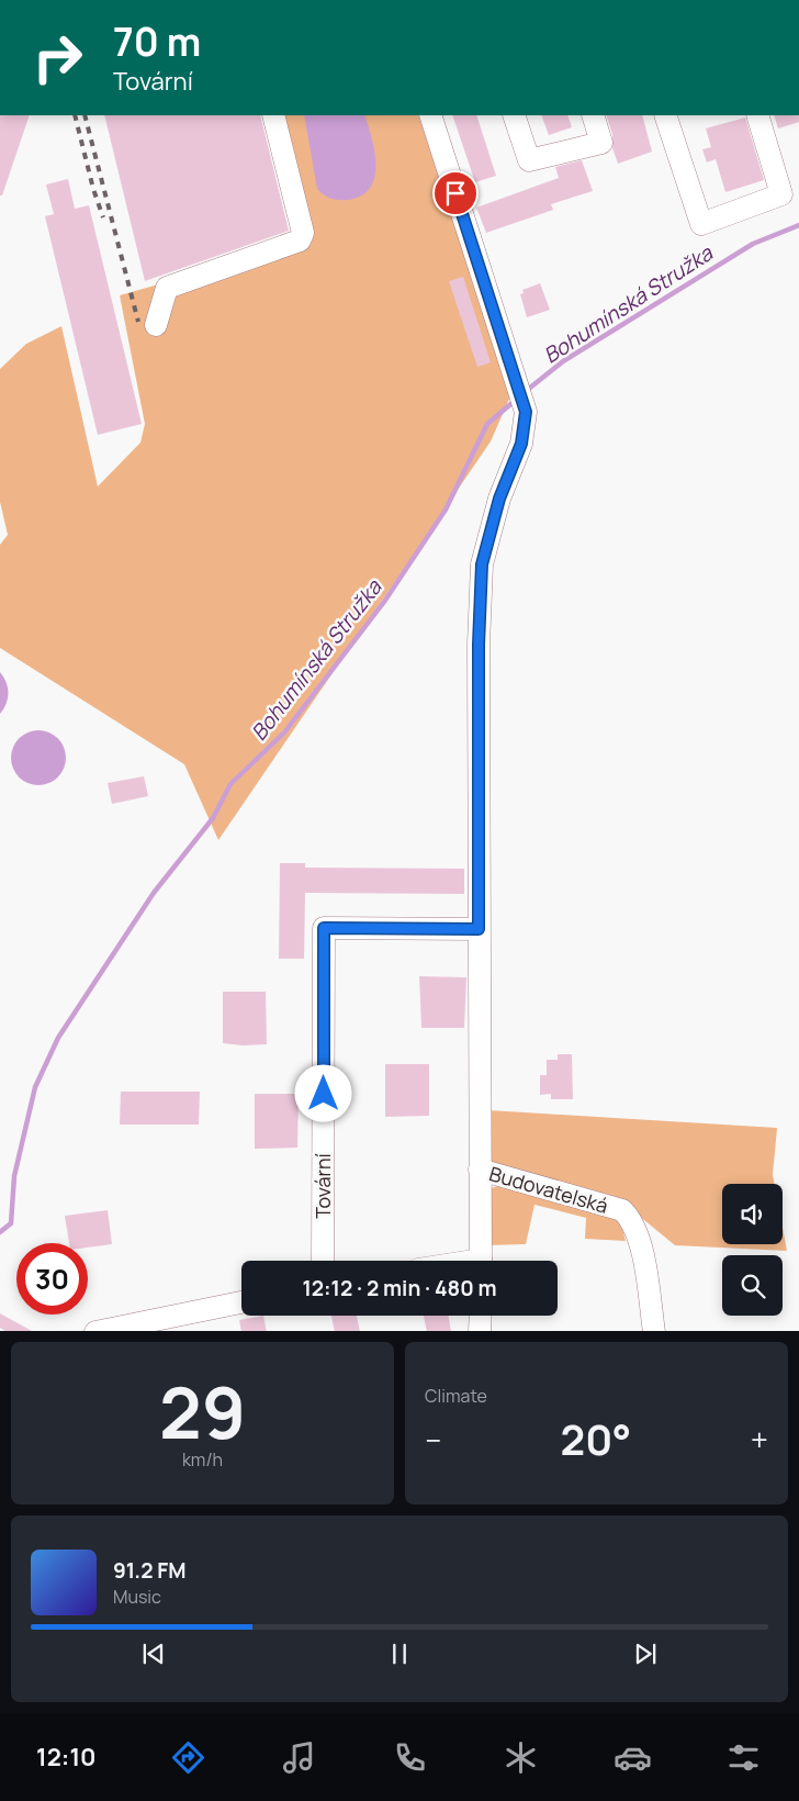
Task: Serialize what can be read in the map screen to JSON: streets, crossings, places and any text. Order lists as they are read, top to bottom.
{
  "streets": {
    "street": ["Tovární", "Budovatelská"]
  },
  "water": ["Bohumínská Stružka"],
  "page": {
    "turn": ["70 m", "Tovární"],
    "limit": "30",
    "trip": "12:12 · 2 min · 480 m",
    "tile": [
      ["29", "km/h"],
      "Climate"
    ],
    "heat": ["−", "20°", "+"],
    "song": ["91.2 FM", "Music"],
    "tabs": "12:10"
  }
}
